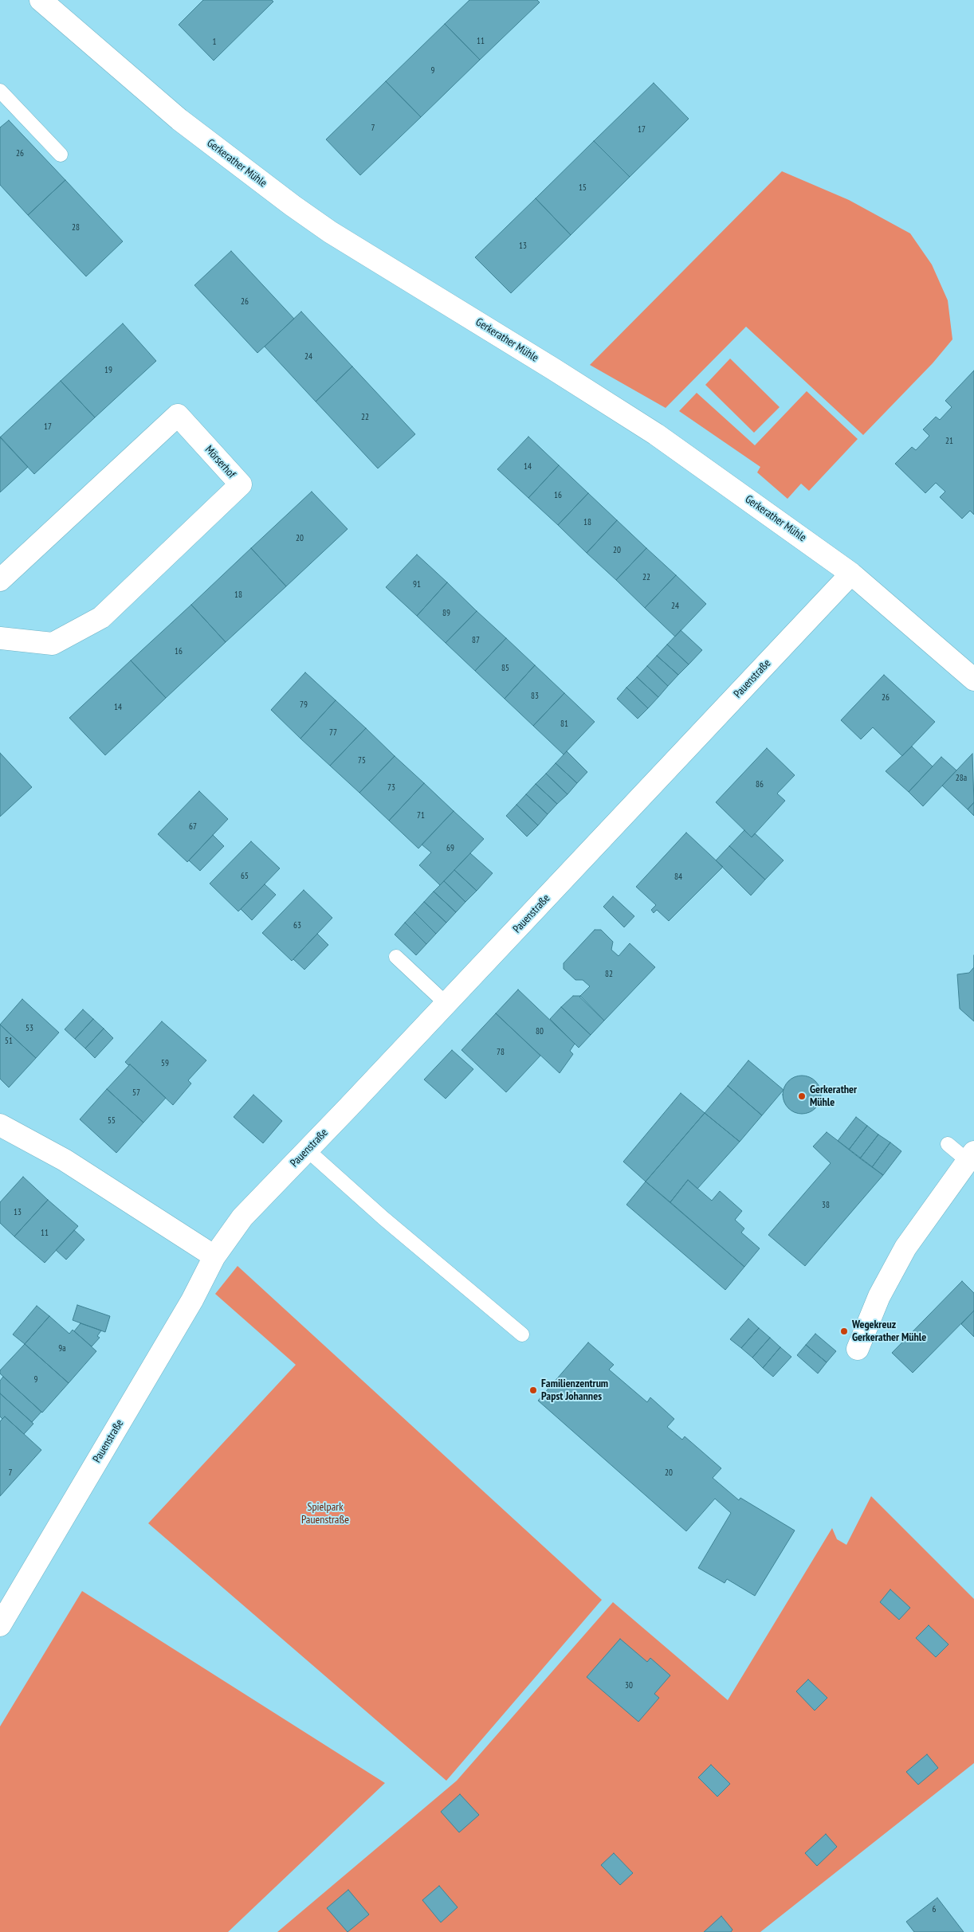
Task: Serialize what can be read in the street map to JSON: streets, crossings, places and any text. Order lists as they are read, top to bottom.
{
  "streets": {
    "street": ["Gerkerather Mühle", "Mörserhof", "Pauenstraße"]
  },
  "crossings": [
    ["Gerkerather Mühle", "Pauenstraße"]
  ],
  "parks": ["Spielpark Pauenstraße"],
  "places": ["Gerkerather Mühle", "Wegekreuz Gerkerather Mühle", "Familienzentrum Papst Johannes"],
  "house_numbers": [
    "11",
    "1",
    "9",
    "7",
    "17",
    "26",
    "15",
    "28",
    "13",
    "26",
    "24",
    "19",
    "22",
    "17",
    "21",
    "14",
    "16",
    "18",
    "20",
    "20",
    "22",
    "91",
    "18",
    "24",
    "89",
    "87",
    "16",
    "85",
    "83",
    "26",
    "79",
    "14",
    "81",
    "77",
    "75",
    "28a",
    "86",
    "73",
    "71",
    "67",
    "69",
    "65",
    "84",
    "63",
    "82",
    "53",
    "80",
    "51",
    "78",
    "59",
    "57",
    "55",
    "38",
    "13",
    "11",
    "9a",
    "9",
    "7",
    "20",
    "30",
    "6"
  ]
}
